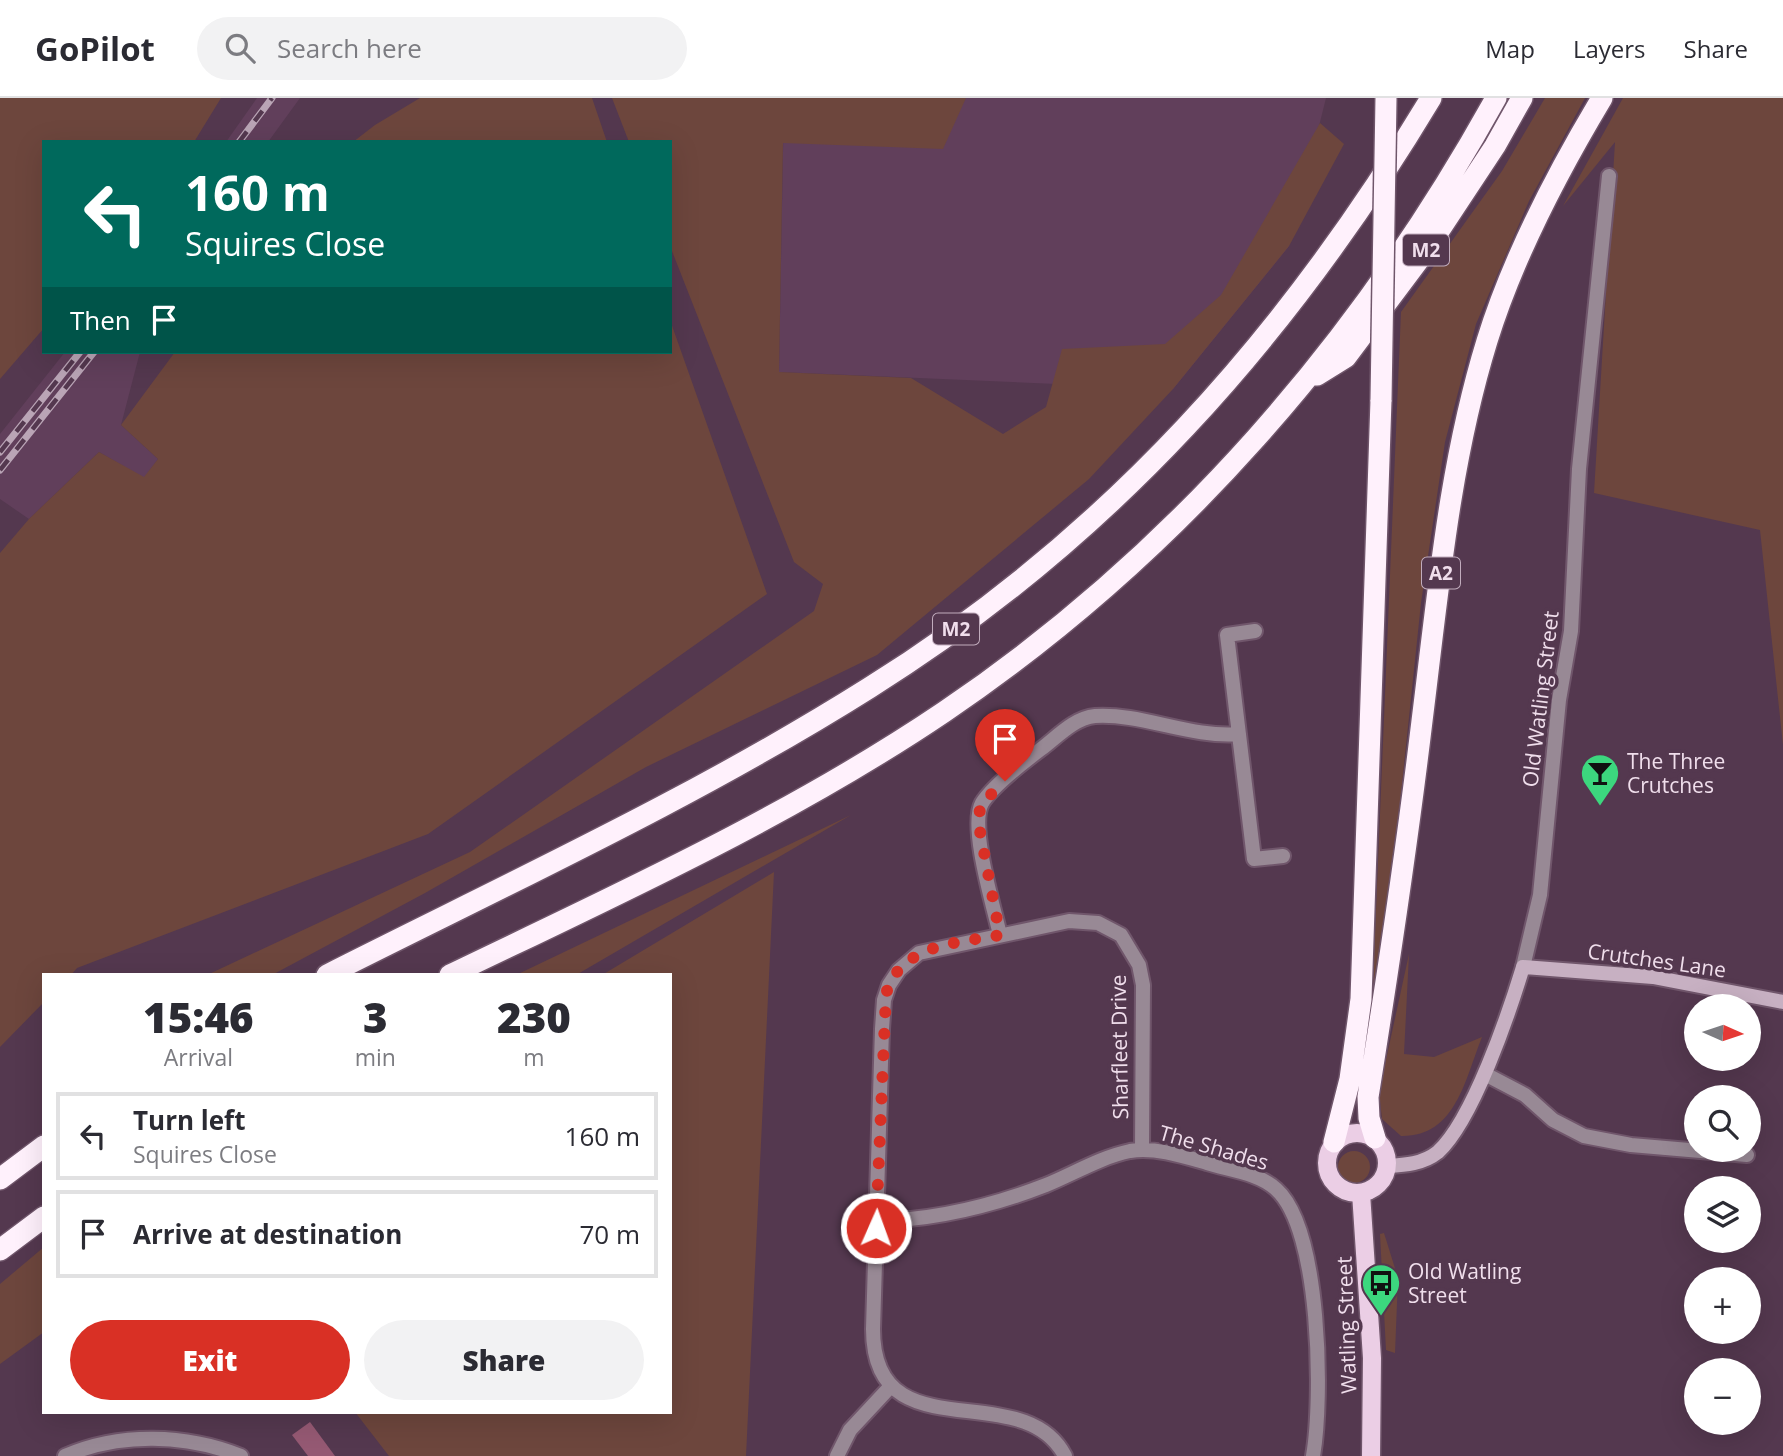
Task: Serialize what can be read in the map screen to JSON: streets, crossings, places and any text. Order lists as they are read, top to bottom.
{
  "streets": {
    "highway": ["M2", "A2"],
    "main road": ["Watling Street"],
    "street": [
      "Old Watling Street",
      "Crutches Lane",
      "Sharfleet Drive",
      "The Shades"
    ]
  },
  "crossings": [
    ["A2", "Old Watling Street"],
    ["A2", "Watling Street"],
    ["Old Watling Street", "Crutches Lane"],
    ["Old Watling Street", "Watling Street"],
    ["Sharfleet Drive", "The Shades"]
  ],
  "places": {
    "bar": ["The Three Crutches"],
    "bus stop": ["Old Watling Street"]
  },
  "north": "right",
  "page": {
    "header": "GoPilot",
    "search": "Search here",
    "nav": ["Map", "Layers", "Share"],
    "turn": ["160 m", "Squires Close"],
    "then": "Then",
    "eta": [
      "15:46",
      "Arrival",
      "3",
      "min",
      "230",
      "m"
    ],
    "map_buttons": ["+", "−"],
    "list": [
      {
        "name": "Turn left",
        "note": "Squires Close",
        "value": "160 m"
      },
      {
        "name": "Arrive at destination",
        "value": "70 m"
      }
    ],
    "buttons": ["Exit", "Share"]
  }
}
